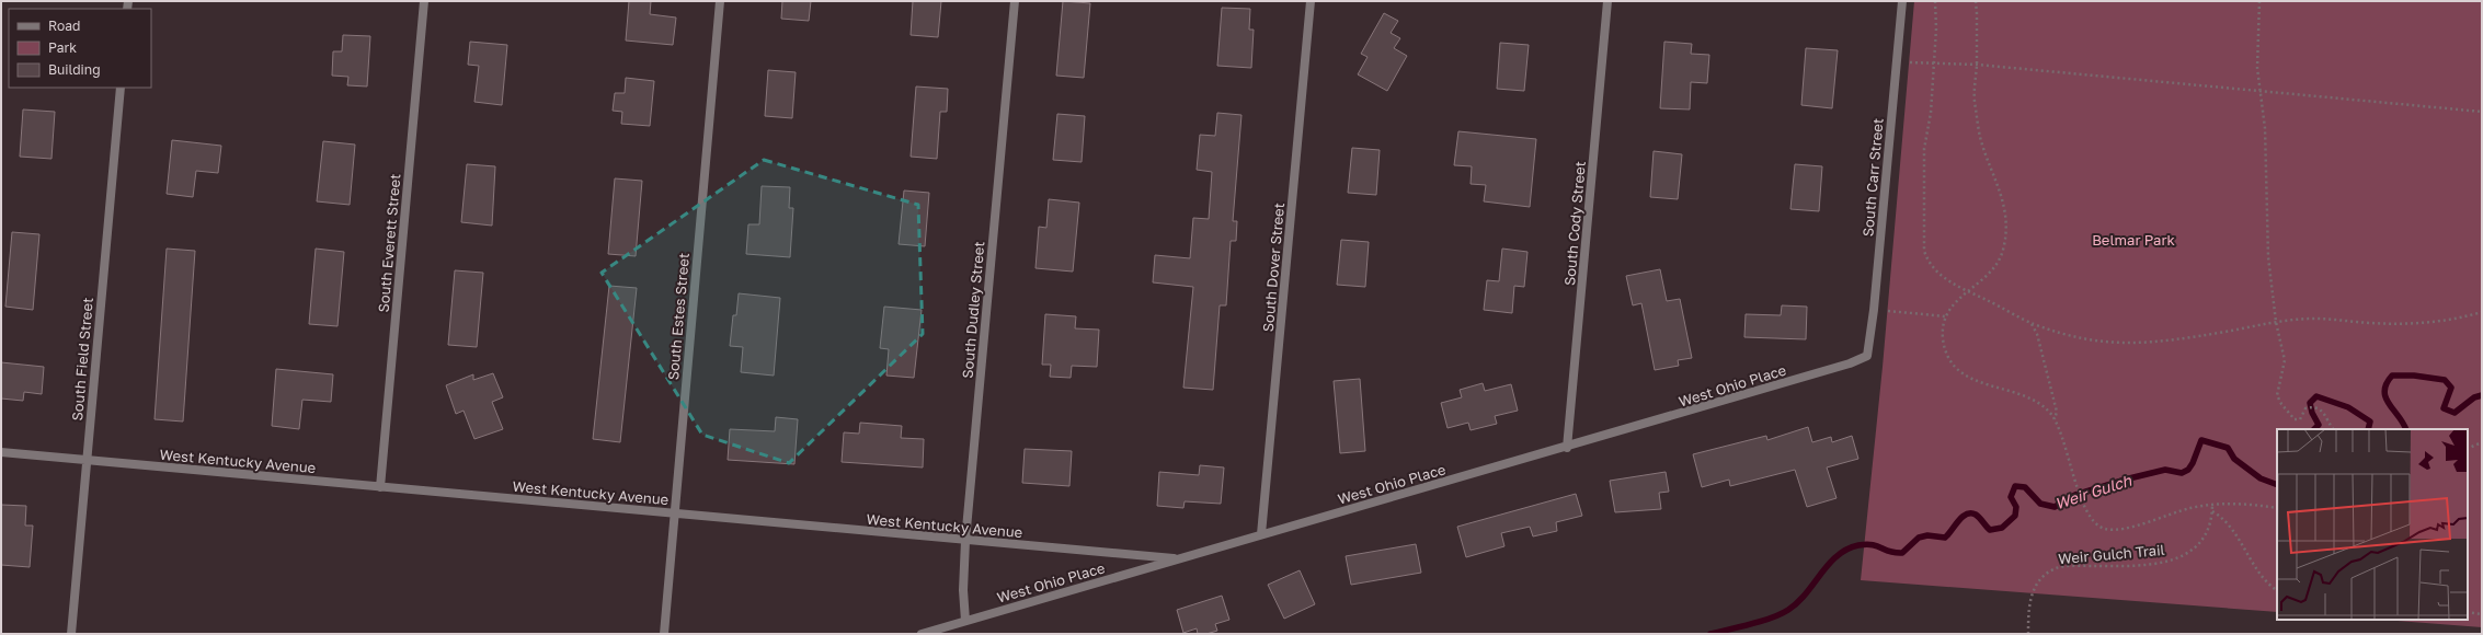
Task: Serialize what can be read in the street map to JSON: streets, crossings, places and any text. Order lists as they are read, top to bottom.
{
  "streets": {
    "street": [
      "South Carr Street",
      "South Cody Street",
      "South Everett Street",
      "South Dover Street",
      "South Dudley Street",
      "South Estes Street",
      "South Field Street",
      "West Ohio Place",
      "West Kentucky Avenue"
    ],
    "path": ["Weir Gulch Trail"]
  },
  "crossings": [
    ["South Carr Street", "West Ohio Place"],
    ["South Cody Street", "West Ohio Place"],
    ["South Everett Street", "West Kentucky Avenue"],
    ["South Dover Street", "West Ohio Place"],
    ["South Dudley Street", "West Ohio Place"],
    ["South Dudley Street", "West Kentucky Avenue"],
    ["South Estes Street", "West Kentucky Avenue"],
    ["South Field Street", "West Kentucky Avenue"],
    ["West Ohio Place", "West Kentucky Avenue"]
  ],
  "water": ["Weir Gulch"],
  "parks": ["Belmar Park"],
  "legend": ["Road", "Park", "Building"]
}
